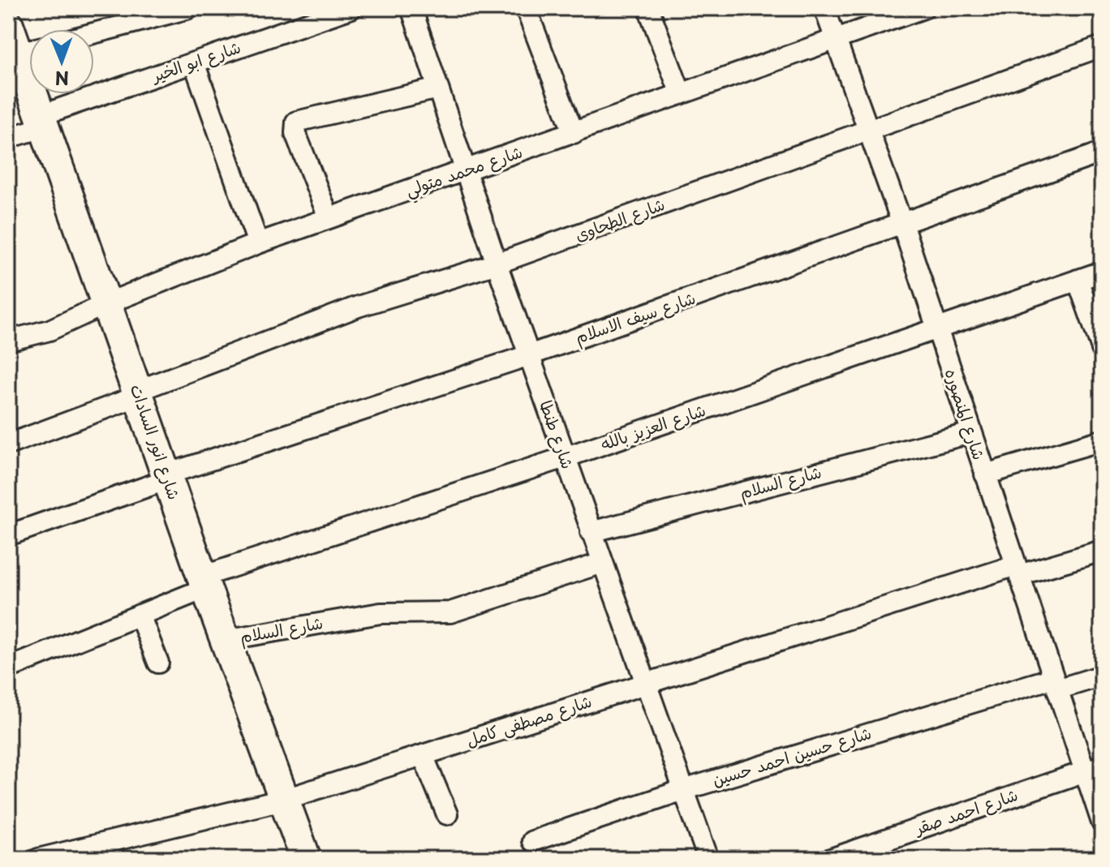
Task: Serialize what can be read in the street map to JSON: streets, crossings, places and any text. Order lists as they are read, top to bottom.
{
  "streets": {
    "street": [
      "شارع ابو الخير",
      "شارع محمد متولي",
      "شارع الطحاوى",
      "شارع سيف الاسلام",
      "شارع المنصوره",
      "شارع العزيز بالله",
      "شارع طنطا",
      "شارع انور السادات",
      "شارع السلام",
      "شارع مصطفى كامل",
      "شارع حسين احمد حسين",
      "شارع احمد صقر"
    ]
  },
  "crossings": [
    ["شارع ابو الخير", "شارع انور السادات"],
    ["شارع محمد متولي", "شارع المنصوره"],
    ["شارع محمد متولي", "شارع طنطا"],
    ["شارع محمد متولي", "شارع انور السادات"],
    ["شارع الطحاوى", "شارع المنصوره"],
    ["شارع الطحاوى", "شارع طنطا"],
    ["شارع الطحاوى", "شارع انور السادات"],
    ["شارع سيف الاسلام", "شارع المنصوره"],
    ["شارع سيف الاسلام", "شارع طنطا"],
    ["شارع سيف الاسلام", "شارع انور السادات"],
    ["شارع المنصوره", "شارع العزيز بالله"],
    ["شارع المنصوره", "شارع السلام"],
    ["شارع المنصوره", "شارع مصطفى كامل"],
    ["شارع المنصوره", "شارع حسين احمد حسين"],
    ["شارع المنصوره", "شارع احمد صقر"],
    ["شارع العزيز بالله", "شارع طنطا"],
    ["شارع العزيز بالله", "شارع انور السادات"],
    ["شارع طنطا", "شارع السلام"],
    ["شارع طنطا", "شارع مصطفى كامل"],
    ["شارع طنطا", "شارع حسين احمد حسين"],
    ["شارع انور السادات", "شارع السلام"],
    ["شارع انور السادات", "شارع مصطفى كامل"]
  ],
  "north": "bottom"
}
